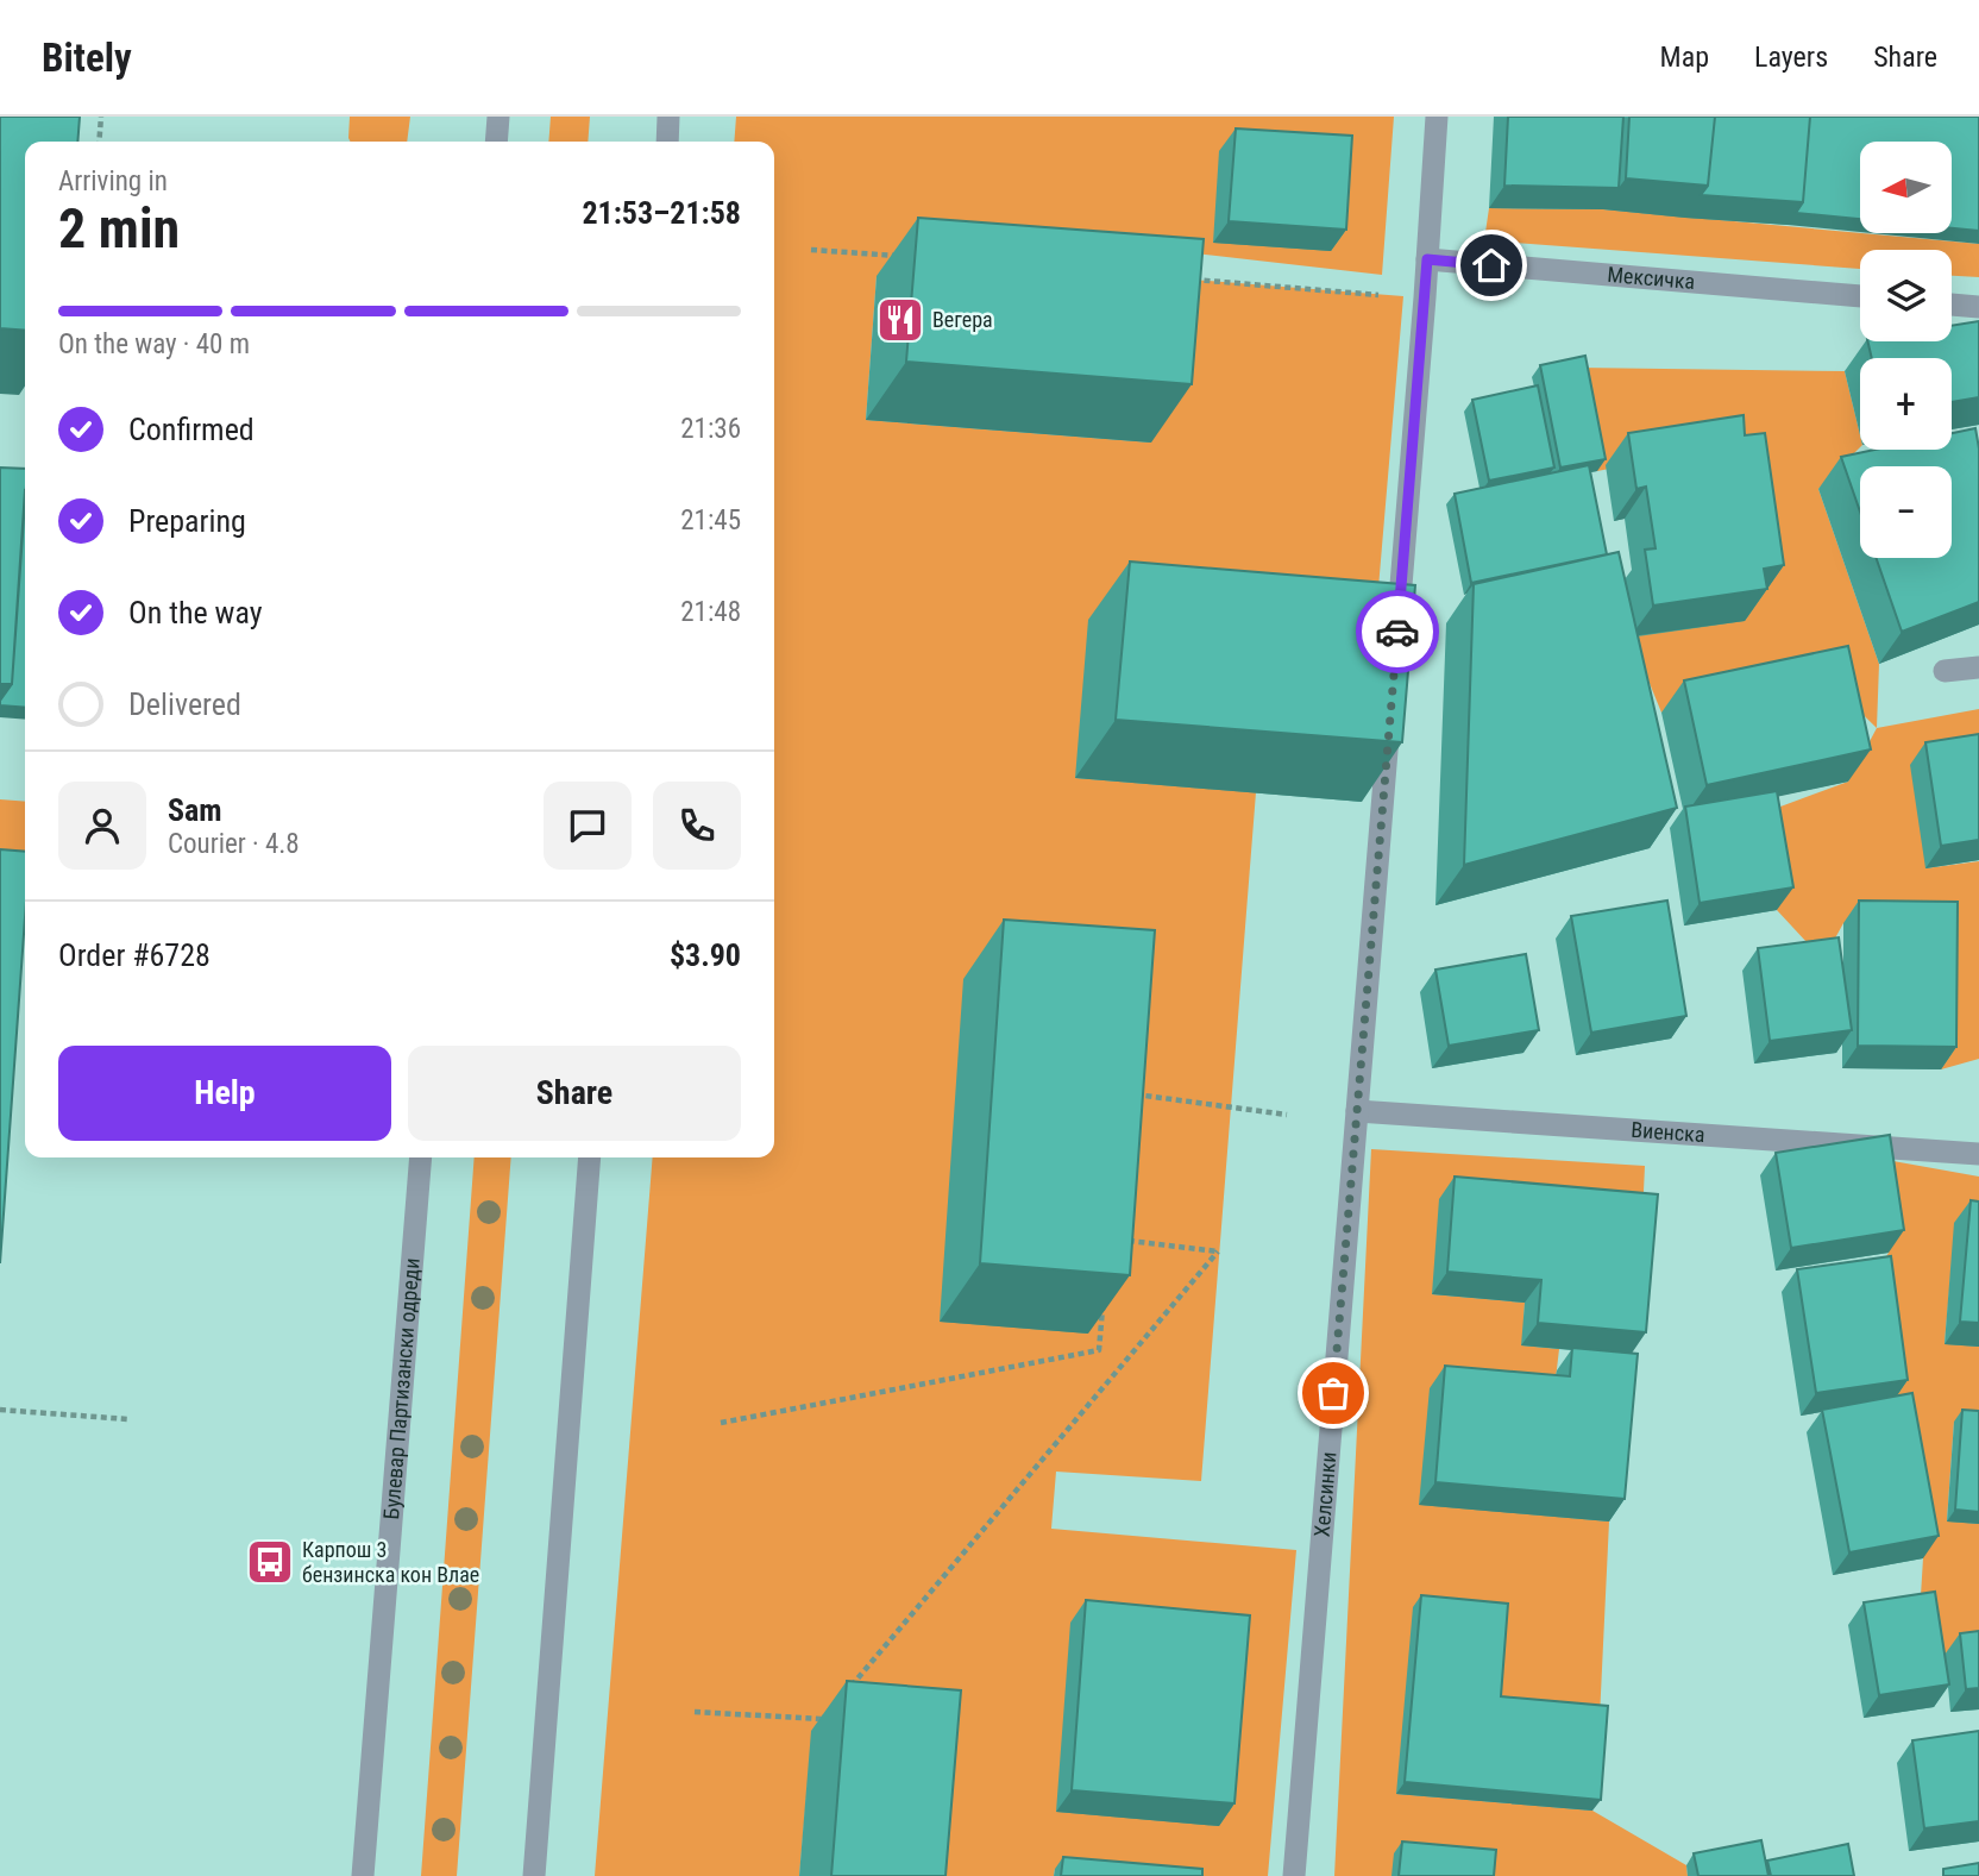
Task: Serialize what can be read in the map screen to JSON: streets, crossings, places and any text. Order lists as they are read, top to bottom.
{
  "streets": {
    "street": [
      "Мексичка",
      "Виенска",
      "Булевар Партизански одреди",
      "Хелсинки"
    ]
  },
  "crossings": [
    ["Виенска", "Хелсинки"]
  ],
  "places": {
    "restaurant": ["Вегера"],
    "bus stop": ["Карпош 3 бензинска кон Влае"]
  },
  "north": "left",
  "page": {
    "header": "Bitely",
    "nav": ["Map", "Layers", "Share"],
    "map_buttons": ["+", "−"],
    "heading": ["2 min", "Arriving in", "21:53–21:58"],
    "panel": [
      "Sam",
      "Courier · 4.8",
      "Order #6728",
      "$3.90"
    ],
    "bar": "On the way · 40 m",
    "list": [
      ["Confirmed", "21:36"],
      ["Preparing", "21:45"],
      ["On the way", "21:48"],
      "Delivered"
    ],
    "buttons": ["Help", "Share"]
  }
}
